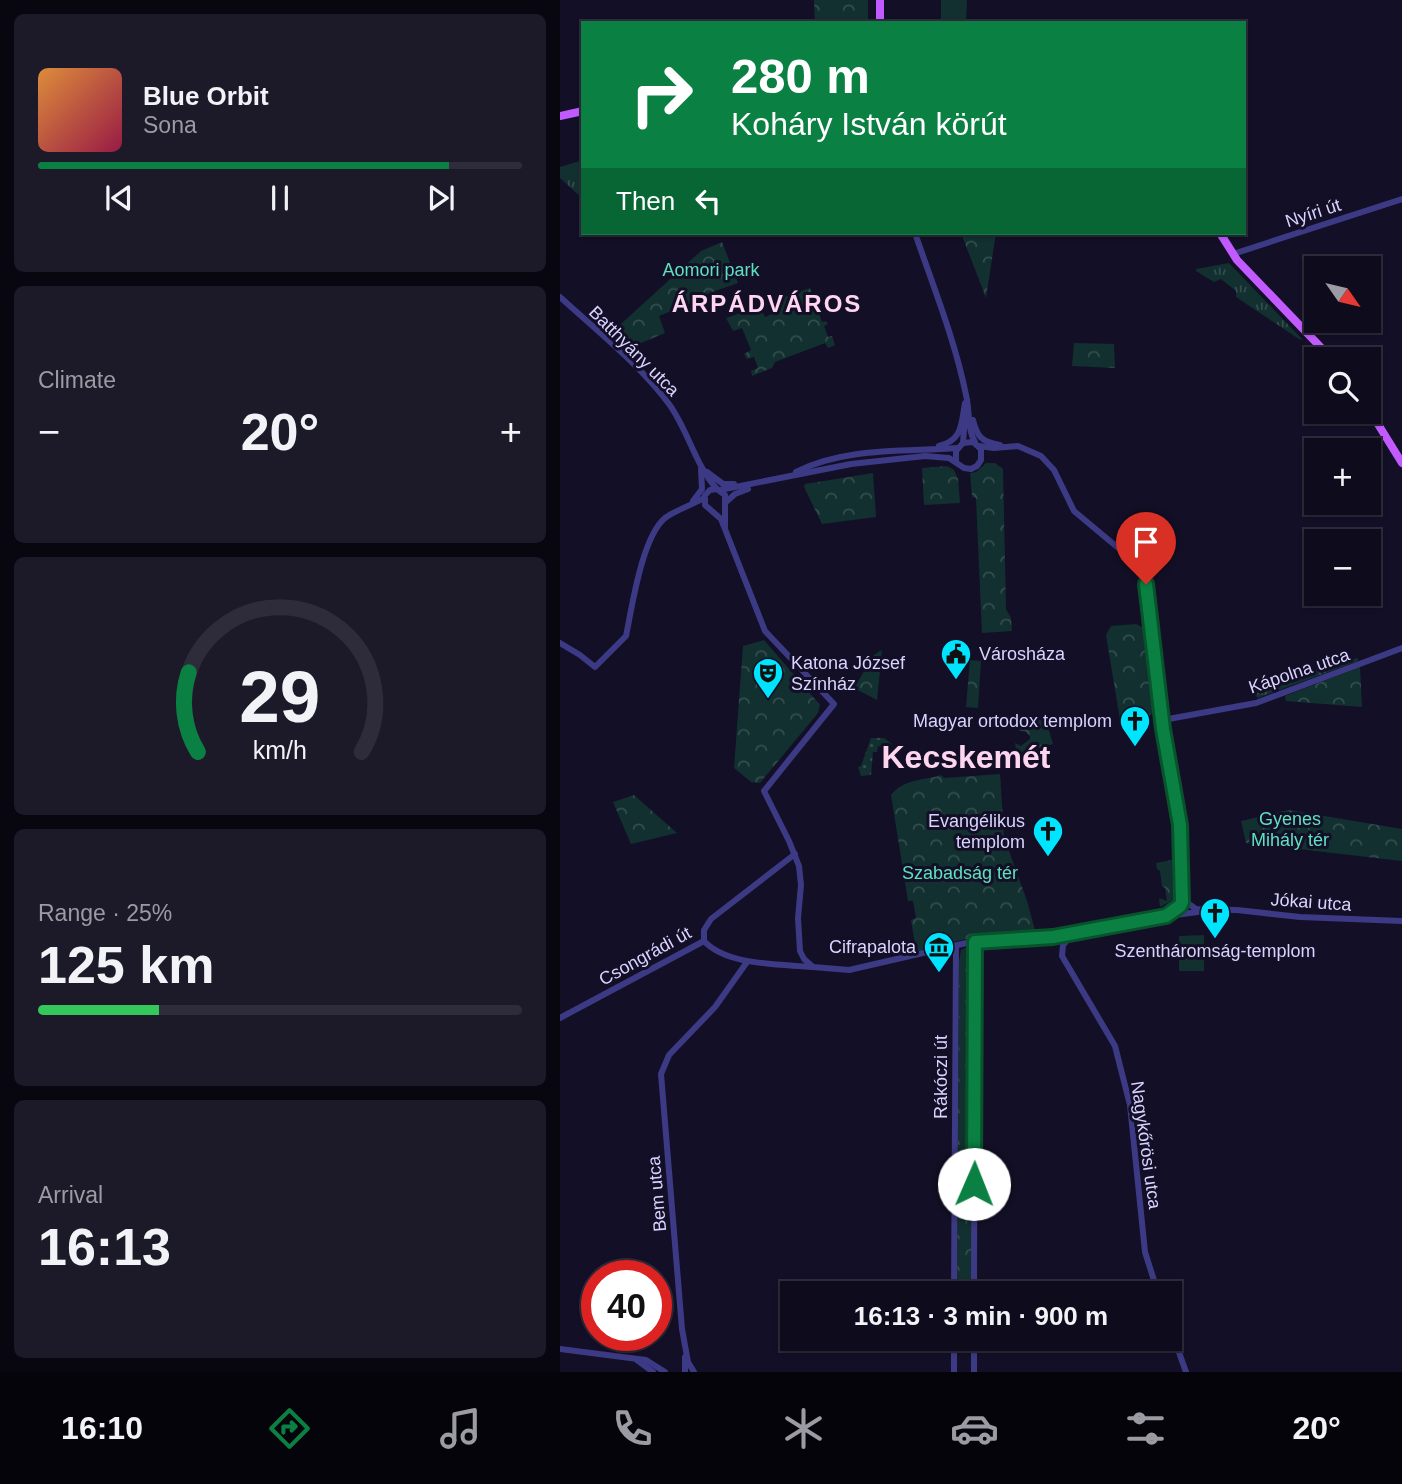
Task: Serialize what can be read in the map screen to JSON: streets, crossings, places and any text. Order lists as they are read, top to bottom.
{
  "streets": {
    "street": [
      "Nyíri út",
      "Batthyány utca",
      "Kápolna utca",
      "Jókai utca",
      "Csongrádi út",
      "Rákóczi út",
      "Nagykőrösi utca",
      "Bem utca"
    ]
  },
  "districts": ["ÁRPÁDVÁROS", "Kecskemét"],
  "parks": ["Aomori park", "Gyenes Mihály tér", "Szabadság tér"],
  "places": {
    "public building": ["Városháza"],
    "theatre": ["Katona József Színház"],
    "church": ["Magyar ortodox templom", "Evangélikus templom", "Szentháromság-templom"],
    "museum": ["Cifrapalota"]
  },
  "north": "bottom right",
  "page": {
    "turn": ["280 m", "Koháry István körút"],
    "song": ["Blue Orbit", "Sona"],
    "then": "Then",
    "map_buttons": ["+", "−"],
    "tile": [
      "Climate",
      ["Range · 25%", "125 km"],
      ["Arrival", "16:13"]
    ],
    "heat": ["−", "20°", "+"],
    "limit": "40",
    "trip": "16:13 · 3 min · 900 m",
    "tabs": ["16:10", "20°"],
    "gauge": ["29", "km/h"]
  }
}
